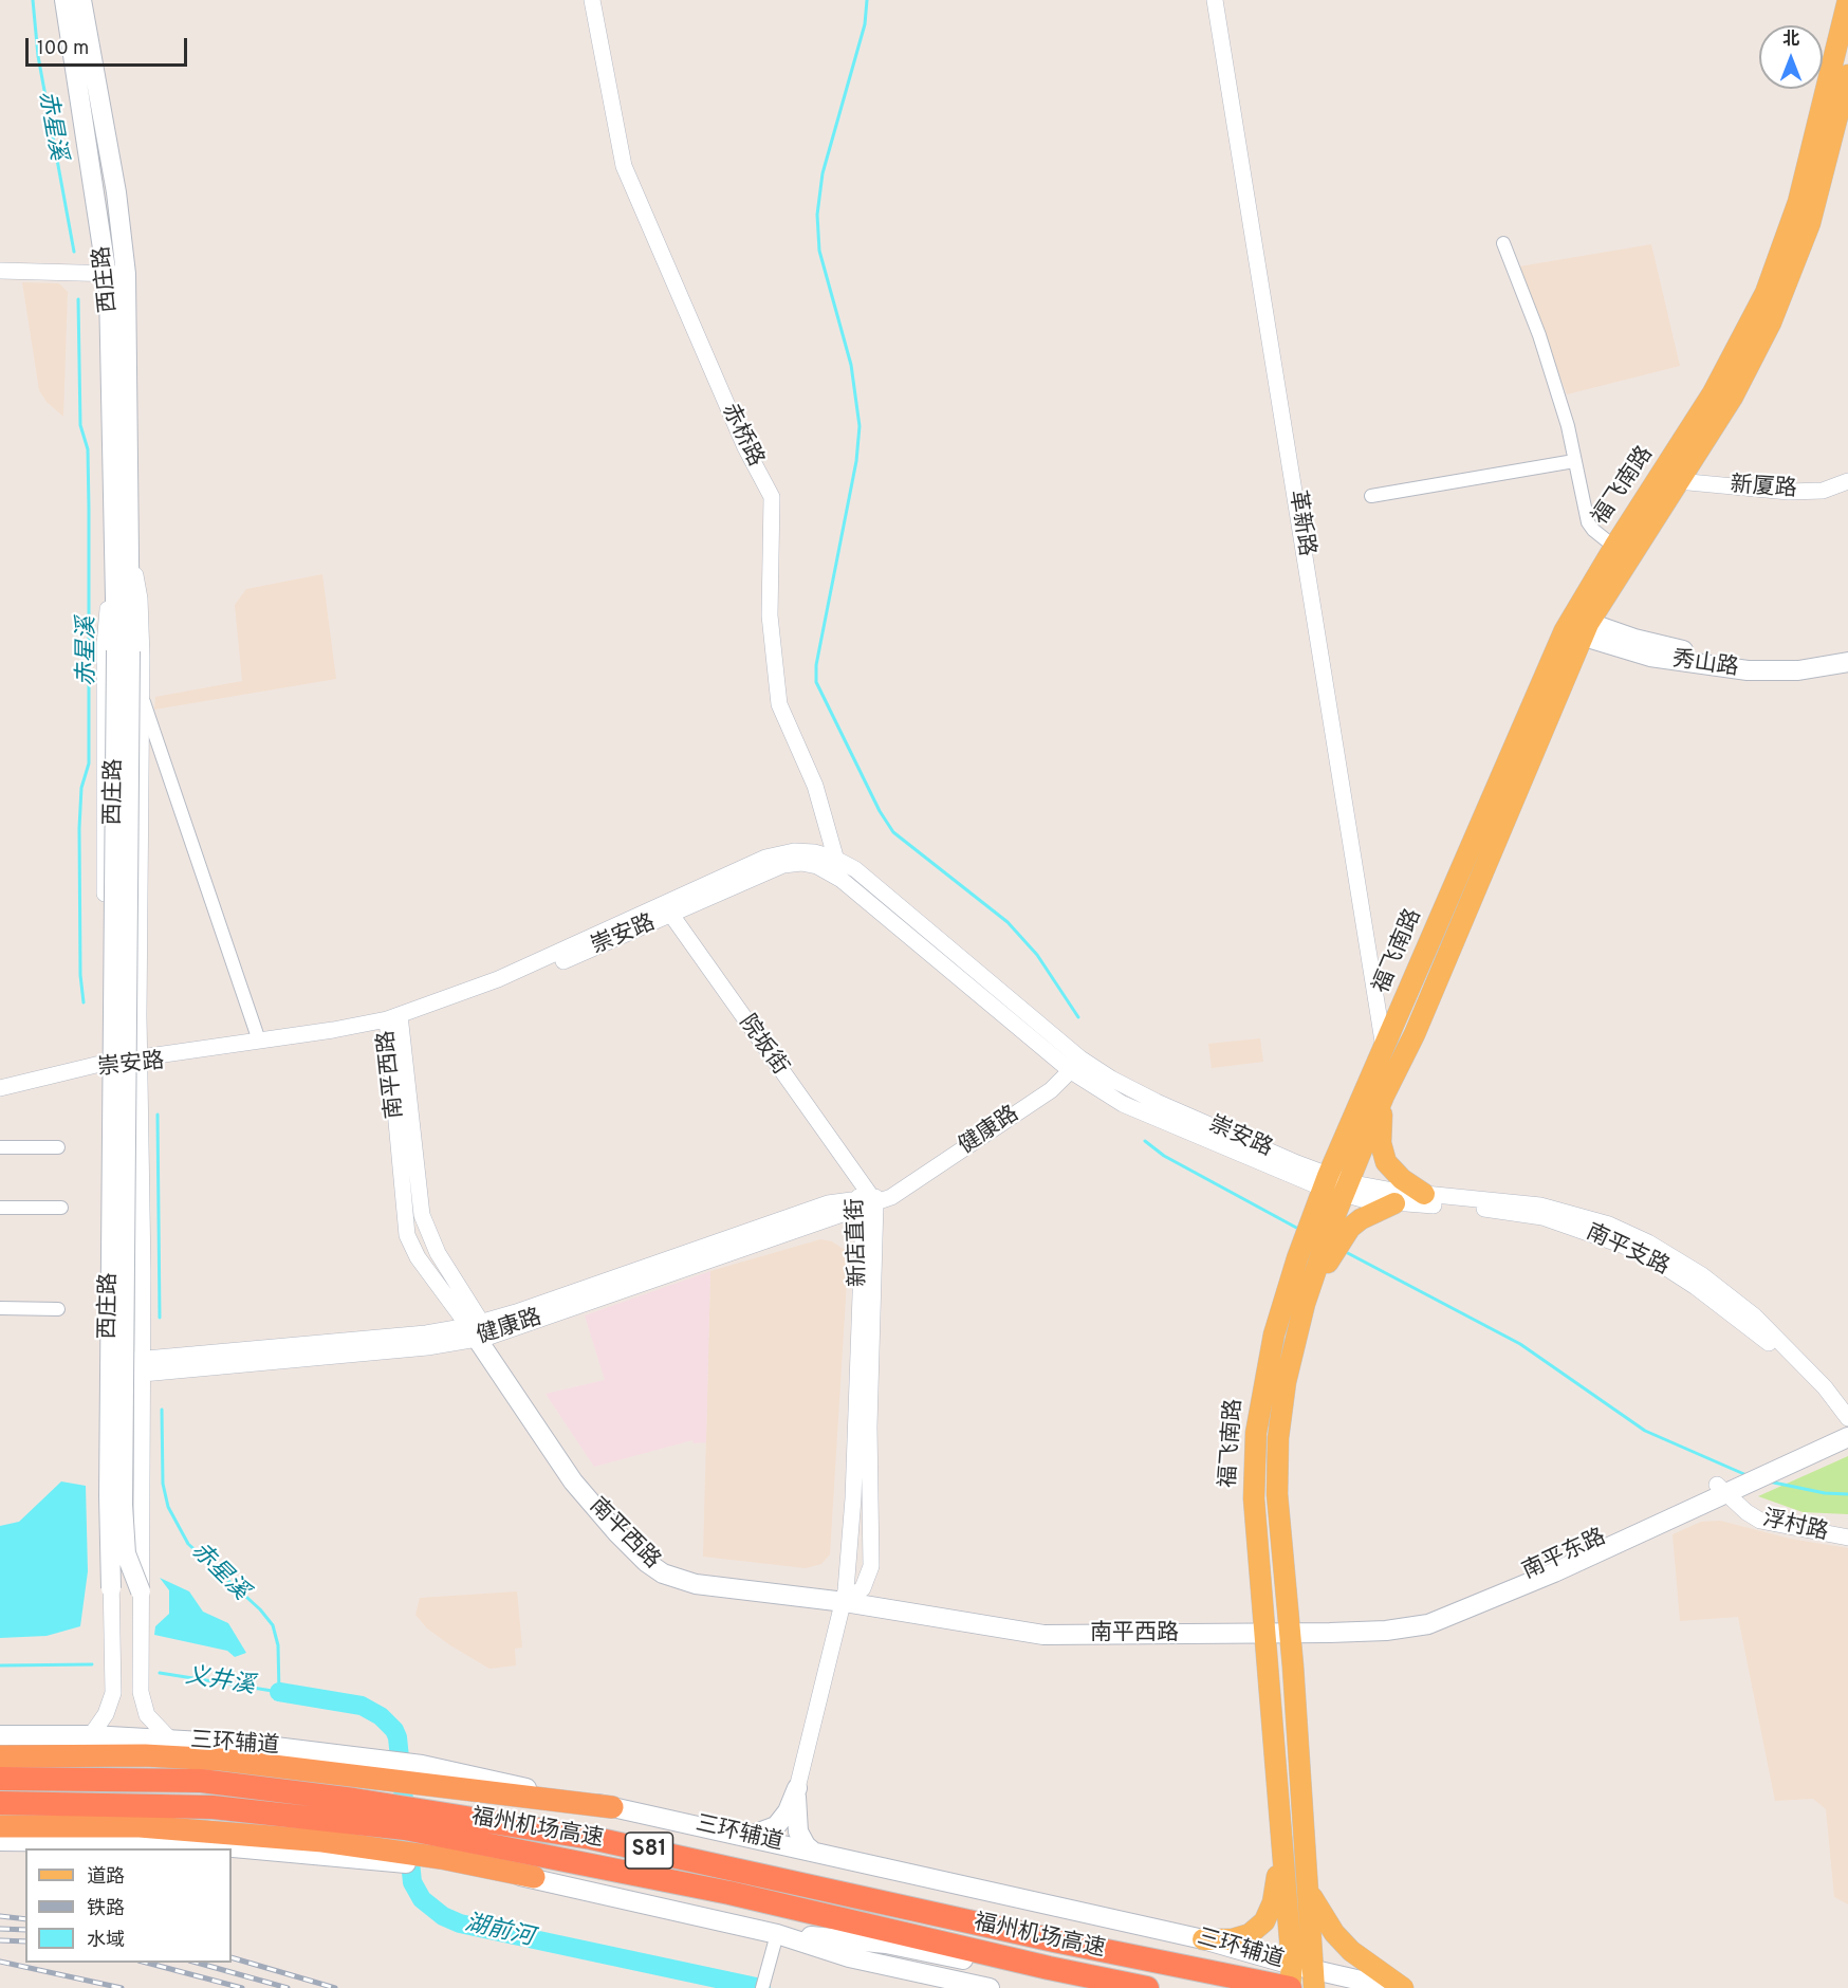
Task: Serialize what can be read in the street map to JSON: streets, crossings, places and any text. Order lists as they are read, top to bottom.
{
  "streets": {
    "highway": ["福州机场高速", "S81"],
    "main road": [
      "西庄路",
      "福飞南路",
      "秀山路",
      "南平西路",
      "南平东路",
      "三环辅道"
    ],
    "street": [
      "赤桥路",
      "新厦路",
      "革新路",
      "崇安路",
      "院坂街",
      "健康路",
      "新店直街",
      "南平支路",
      "浮村路"
    ]
  },
  "crossings": [
    ["赤桥路", "崇安路"],
    ["福飞南路", "新厦路"],
    ["福飞南路", "革新路"],
    ["福飞南路", "秀山路"],
    ["福飞南路", "崇安路"],
    ["福飞南路", "南平西路"],
    ["福飞南路", "南平支路"],
    ["福飞南路", "南平东路"],
    ["福飞南路", "三环辅道"],
    ["福飞南路", "福州机场高速"],
    ["崇安路", "院坂街"],
    ["崇安路", "南平西路"],
    ["崇安路", "健康路"],
    ["崇安路", "南平支路"],
    ["院坂街", "新店直街"],
    ["南平西路", "健康路"],
    ["南平西路", "新店直街"],
    ["南平西路", "南平东路"],
    ["健康路", "新店直街"],
    ["南平支路", "南平东路"],
    ["浮村路", "南平东路"],
    ["三环辅道", "福州机场高速"]
  ],
  "water": ["赤星溪", "义井溪", "湖前河"],
  "legend": ["道路", "铁路", "水域"],
  "scale_bar": "100 m",
  "north": "top"
}
